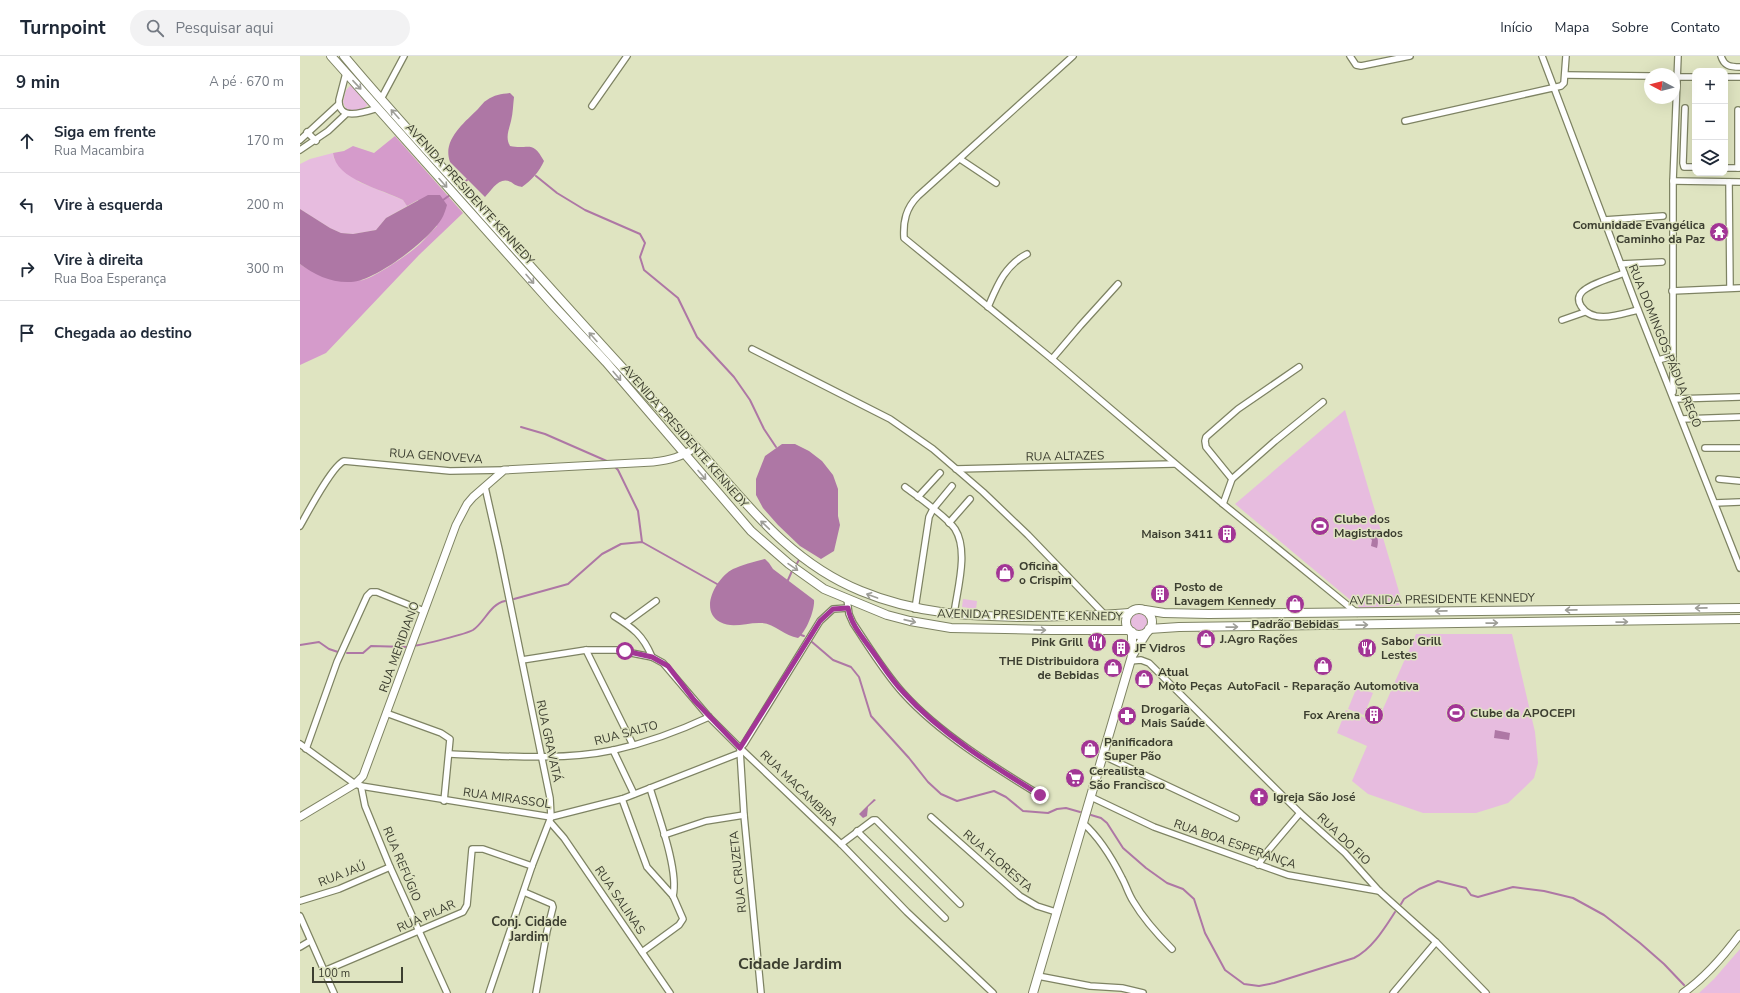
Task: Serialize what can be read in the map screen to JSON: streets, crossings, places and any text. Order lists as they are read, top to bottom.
{
  "streets": {
    "main road": ["AVENIDA PRESIDENTE KENNEDY"],
    "street": [
      "RUA DOMINGOS PÁDUA REGO",
      "RUA GENOVEVA",
      "RUA ALTAZES",
      "RUA MERIDIANO",
      "RUA SALTO",
      "RUA GRAVATÁ",
      "RUA MACAMBIRA",
      "RUA MIRASSOL",
      "RUA DO FIO",
      "RUA BOA ESPERANÇA",
      "RUA FLORESTA",
      "RUA REFÚGIO",
      "RUA CRUZETA",
      "RUA JAÚ",
      "RUA SALINAS",
      "RUA PILAR"
    ]
  },
  "crossings": [
    ["AVENIDA PRESIDENTE KENNEDY", "RUA GENOVEVA"],
    ["RUA GENOVEVA", "RUA MERIDIANO"],
    ["RUA MERIDIANO", "RUA GRAVATÁ"],
    ["RUA MERIDIANO", "RUA MIRASSOL"],
    ["RUA MERIDIANO", "RUA REFÚGIO"],
    ["RUA SALTO", "RUA GRAVATÁ"],
    ["RUA SALTO", "RUA MACAMBIRA"],
    ["RUA GRAVATÁ", "RUA MACAMBIRA"],
    ["RUA GRAVATÁ", "RUA MIRASSOL"],
    ["RUA GRAVATÁ", "RUA SALINAS"],
    ["RUA GRAVATÁ", "RUA PILAR"],
    ["RUA MACAMBIRA", "RUA MIRASSOL"],
    ["RUA MACAMBIRA", "RUA CRUZETA"],
    ["RUA MIRASSOL", "RUA REFÚGIO"],
    ["RUA MIRASSOL", "RUA CRUZETA"],
    ["RUA MIRASSOL", "RUA SALINAS"],
    ["RUA DO FIO", "RUA BOA ESPERANÇA"],
    ["RUA REFÚGIO", "RUA JAÚ"],
    ["RUA REFÚGIO", "RUA PILAR"]
  ],
  "districts": ["Conj. Cidade Jardim", "Cidade Jardim"],
  "places": {
    "temple": ["Comunidade Evangélica Caminho da Paz"],
    "sports": ["Clube dos Magistrados", "Clube da APOCEPI"],
    "building": [
      "Maison 3411",
      "Posto de Lavagem Kennedy",
      "JF Vidros",
      "Fox Arena"
    ],
    "shop": [
      "Oficina o Crispim",
      "Padrão Bebidas",
      "J.Agro Rações",
      "AutoFacil - Reparação Automotiva",
      "THE Distribuidora de Bebidas",
      "Atual Moto Peças",
      "Panificadora Super Pão"
    ],
    "restaurant": ["Pink Grill", "Sabor Grill Lestes"],
    "pharmacy": ["Drogaria Mais Saúde"],
    "supermarket": ["Cerealista São Francisco"],
    "church": ["Igreja São José"]
  },
  "scale_bar": "100 m",
  "north": "left",
  "page": {
    "header": "Turnpoint",
    "search": "Pesquisar aqui",
    "nav": [
      "Início",
      "Mapa",
      "Sobre",
      "Contato"
    ],
    "heading": ["9 min", "A pé · 670 m"],
    "map_buttons": ["+", "−"],
    "list": [
      ["Siga em frente", "Rua Macambira", "170 m"],
      ["Vire à esquerda", "200 m"],
      ["Vire à direita", "Rua Boa Esperança", "300 m"],
      "Chegada ao destino"
    ],
    "scale": "100 m"
  }
}
